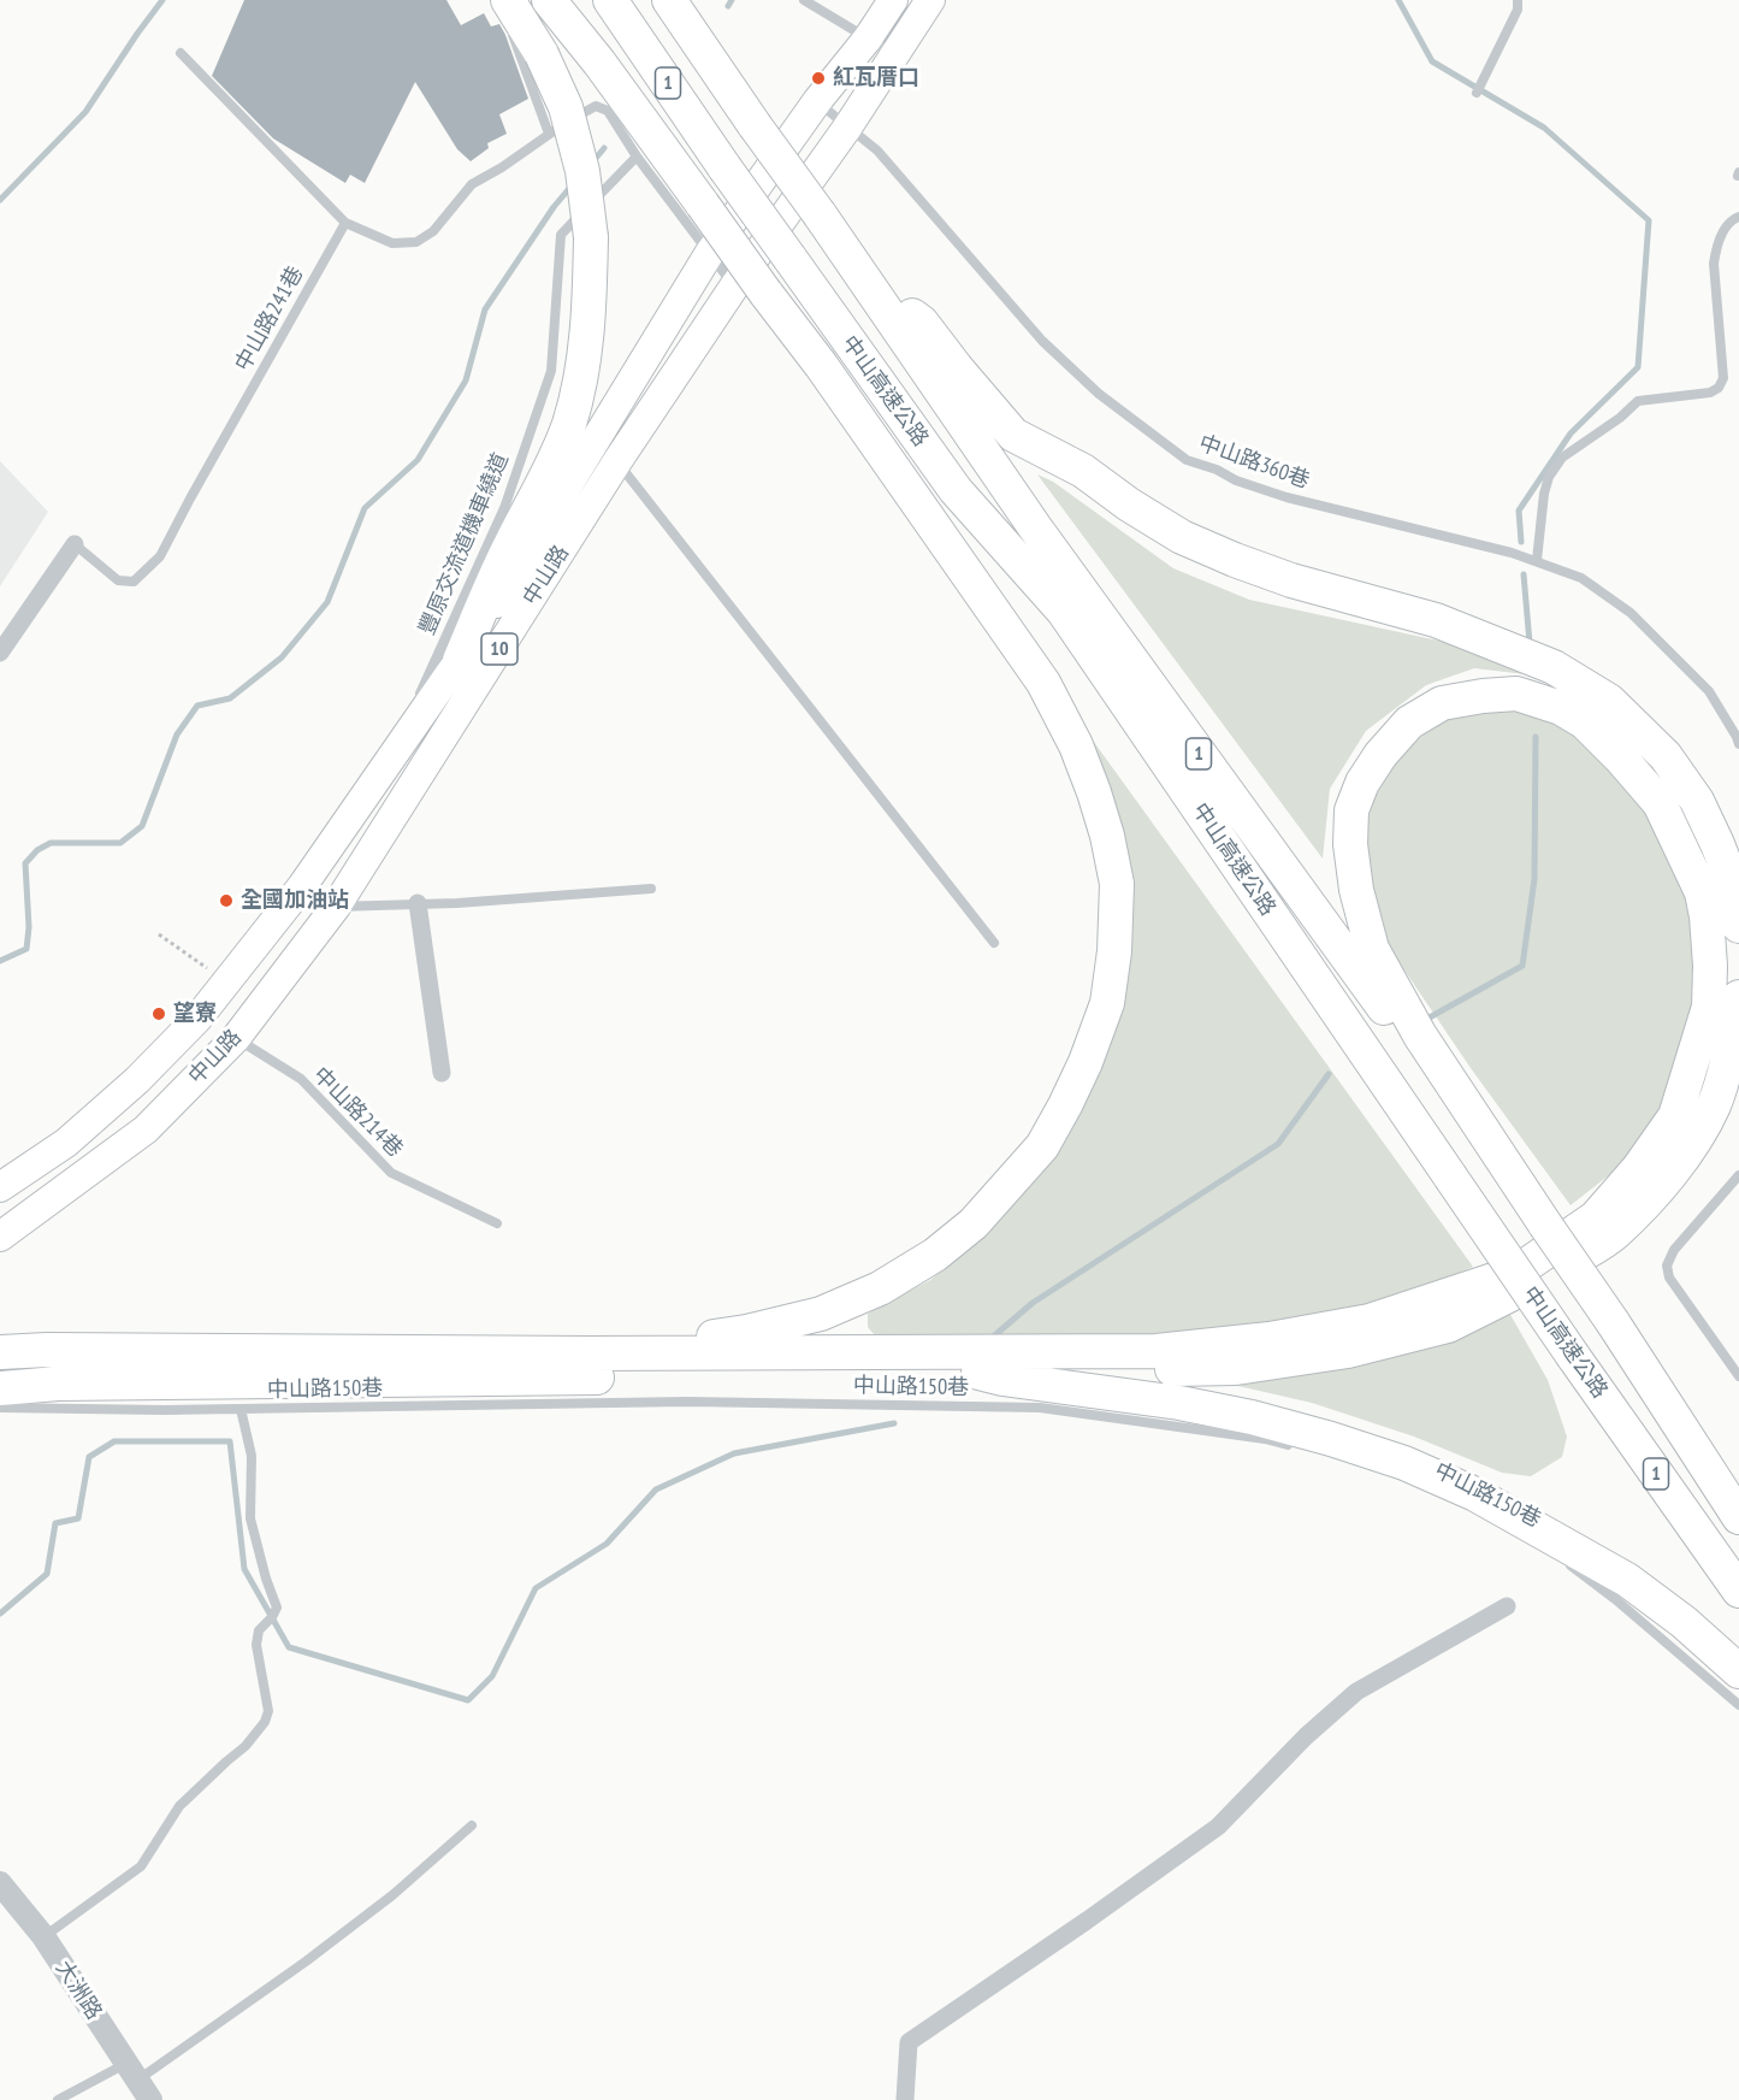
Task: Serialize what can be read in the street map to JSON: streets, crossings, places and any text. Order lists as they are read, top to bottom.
{
  "streets": {
    "highway": ["1", "中山高速公路"],
    "main road": ["中山路", "10"],
    "street": ["大洲路"],
    "lane": [
      "中山路241巷",
      "中山路360巷",
      "豐原交流道機車繞道",
      "中山路214巷",
      "中山路150巷"
    ]
  },
  "crossings": [
    ["中山路360巷", "中山路"],
    ["豐原交流道機車繞道", "中山路"],
    ["中山路", "中山路214巷"]
  ],
  "places": ["紅瓦厝口", "全國加油站", "望寮"]
}
